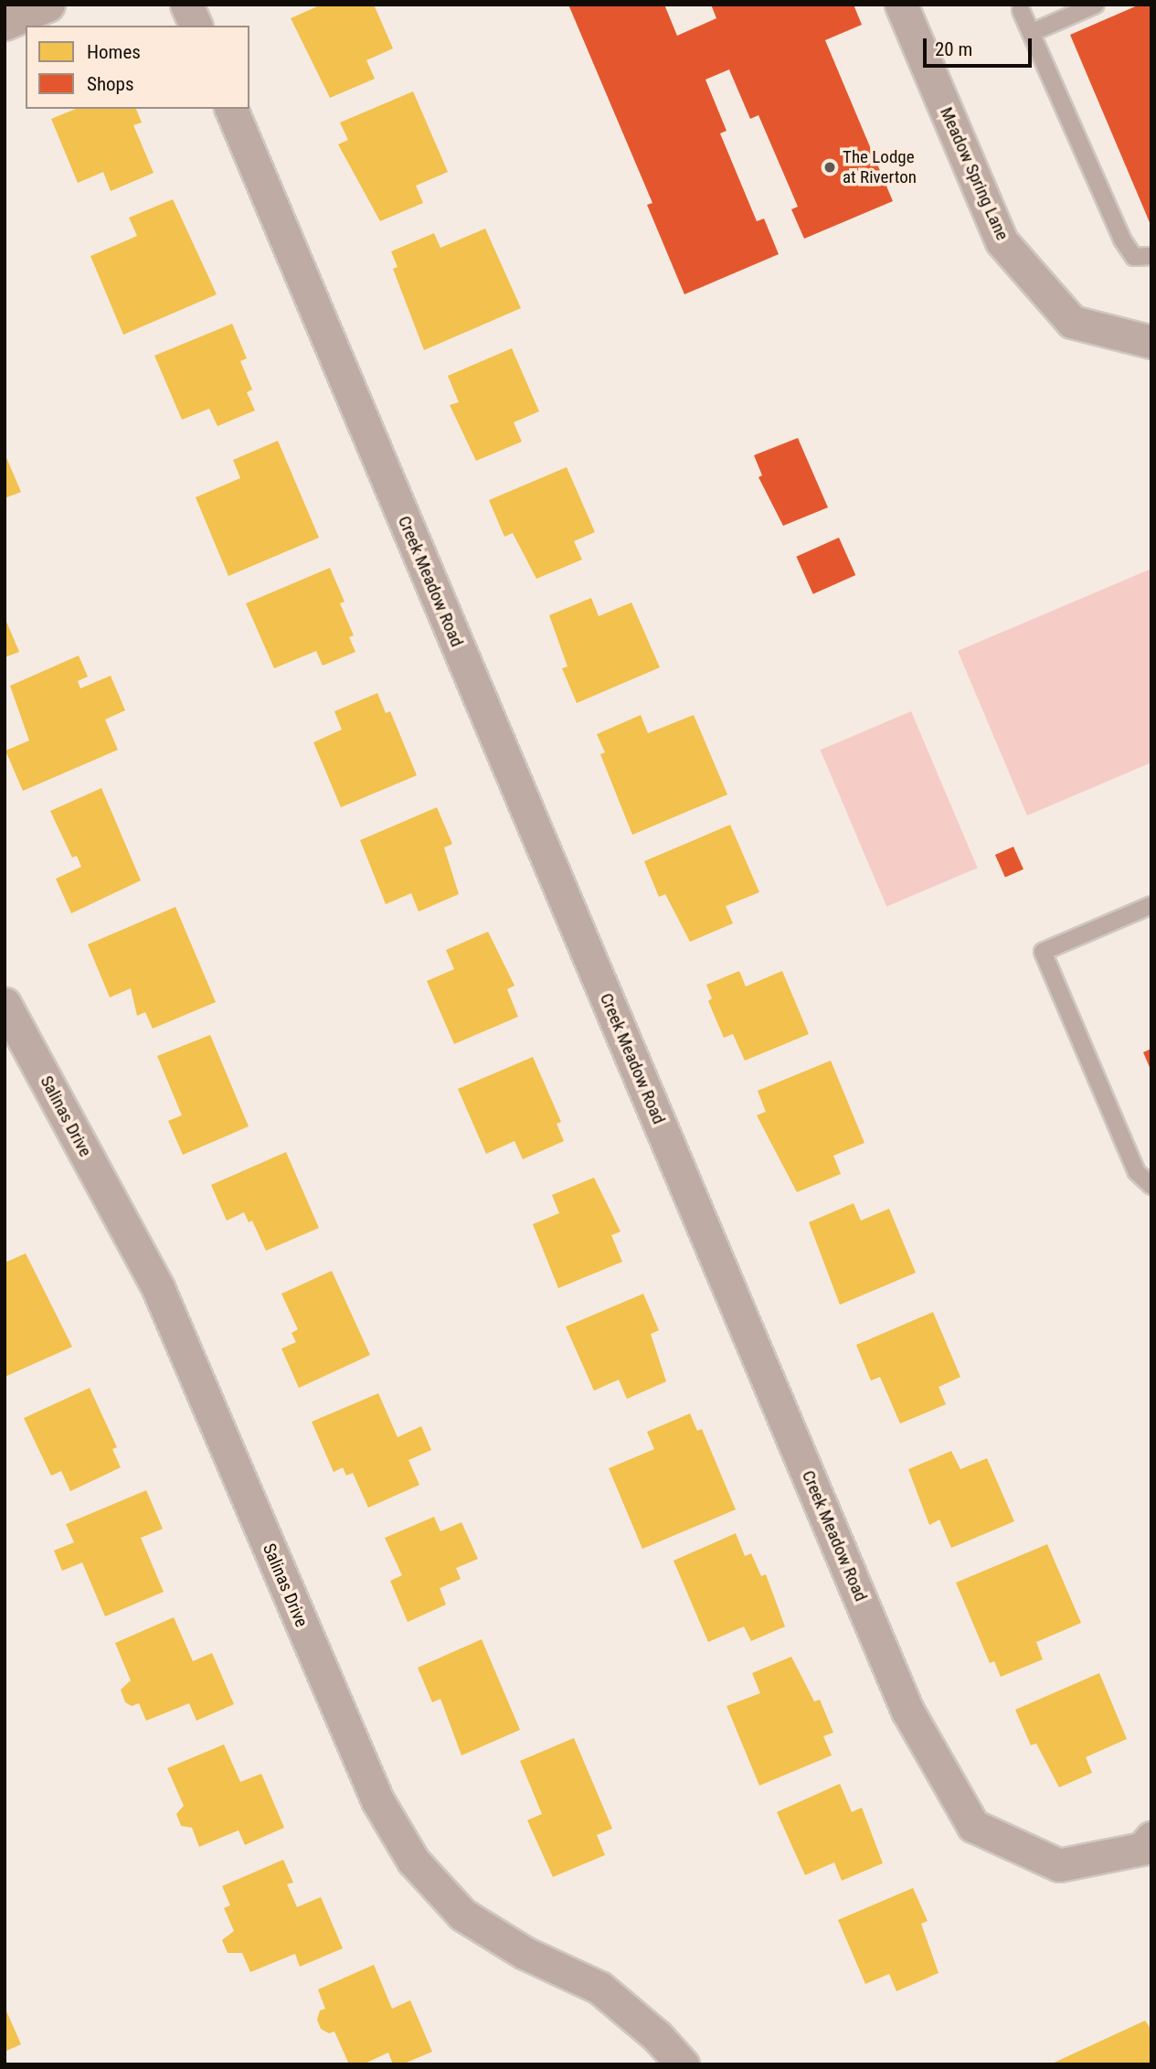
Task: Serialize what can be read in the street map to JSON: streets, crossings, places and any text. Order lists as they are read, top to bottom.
{
  "streets": {
    "street": ["Meadow Spring Lane", "Creek Meadow Road", "Salinas Drive"]
  },
  "places": ["The Lodge at Riverton"],
  "legend": ["Homes", "Shops"],
  "scale_bar": "20 m"
}
